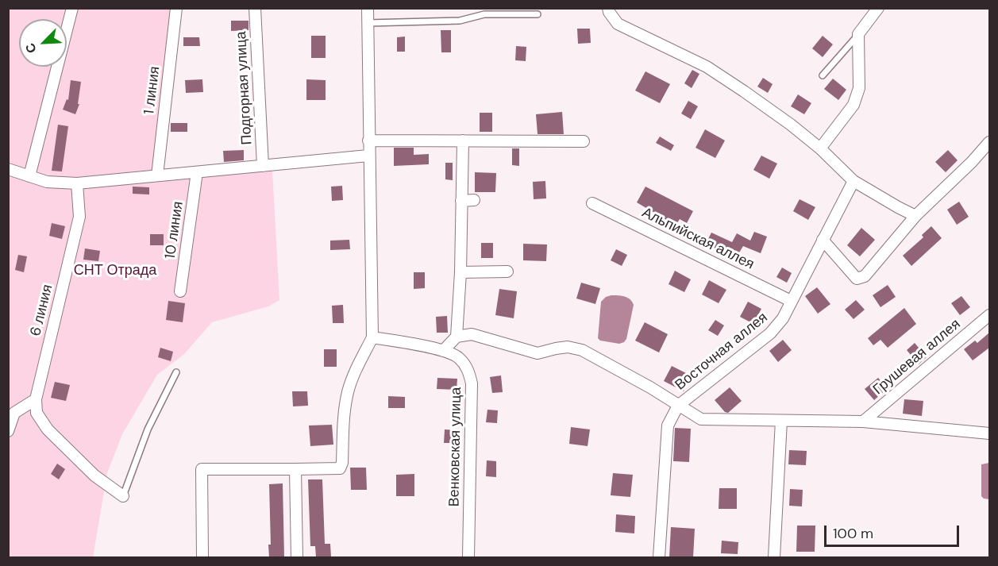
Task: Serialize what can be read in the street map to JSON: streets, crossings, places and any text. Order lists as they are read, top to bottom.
{
  "streets": {
    "street": [
      "Подгорная улица",
      "1 линия",
      "10 линия",
      "Альпийская аллея",
      "6 линия",
      "Восточная аллея",
      "Грушевая аллея",
      "Венковская улица"
    ]
  },
  "crossings": [
    ["Альпийская аллея", "Восточная аллея"]
  ],
  "parks": ["СНТ Отрада"],
  "scale_bar": "100 m",
  "north": "bottom left"
}
